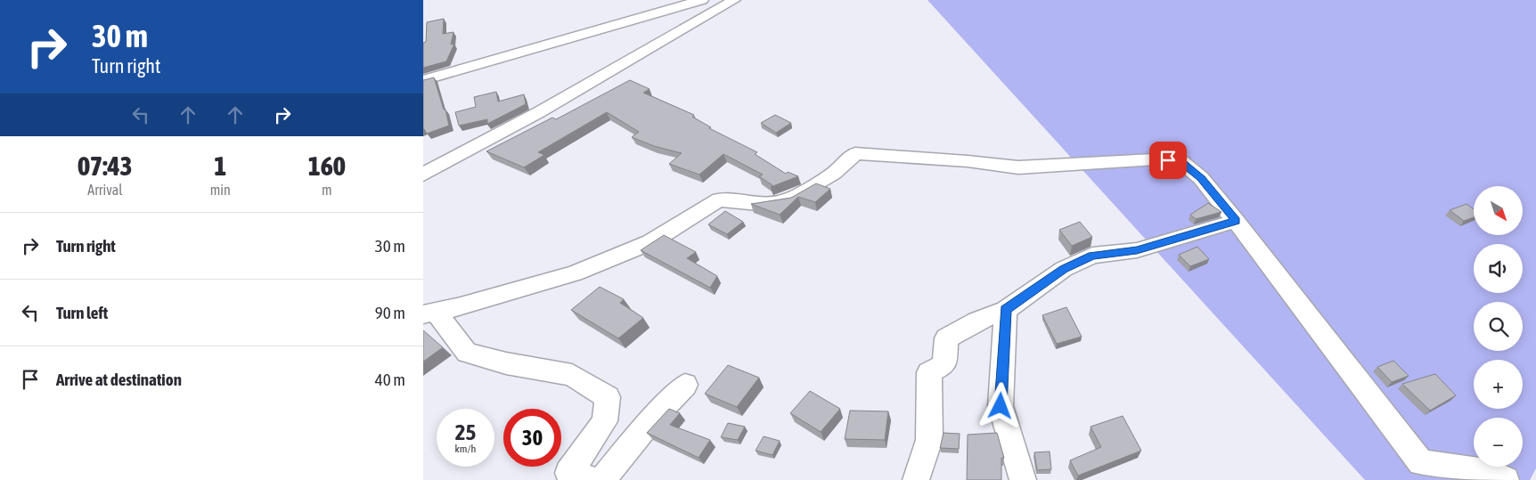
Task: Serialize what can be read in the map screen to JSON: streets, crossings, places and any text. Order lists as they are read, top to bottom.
{
  "north": "bottom right",
  "page": {
    "turn": ["30 m", "Turn right"],
    "eta": [
      "07:43",
      "Arrival",
      "1",
      "min",
      "160",
      "m"
    ],
    "map_buttons": ["+", "−"],
    "list": [
      {
        "name": "Turn right",
        "value": "30 m"
      },
      {
        "name": "Turn left",
        "value": "90 m"
      },
      {
        "name": "Arrive at destination",
        "value": "40 m"
      }
    ],
    "speed": "25 km/h",
    "limit": "30"
  }
}
